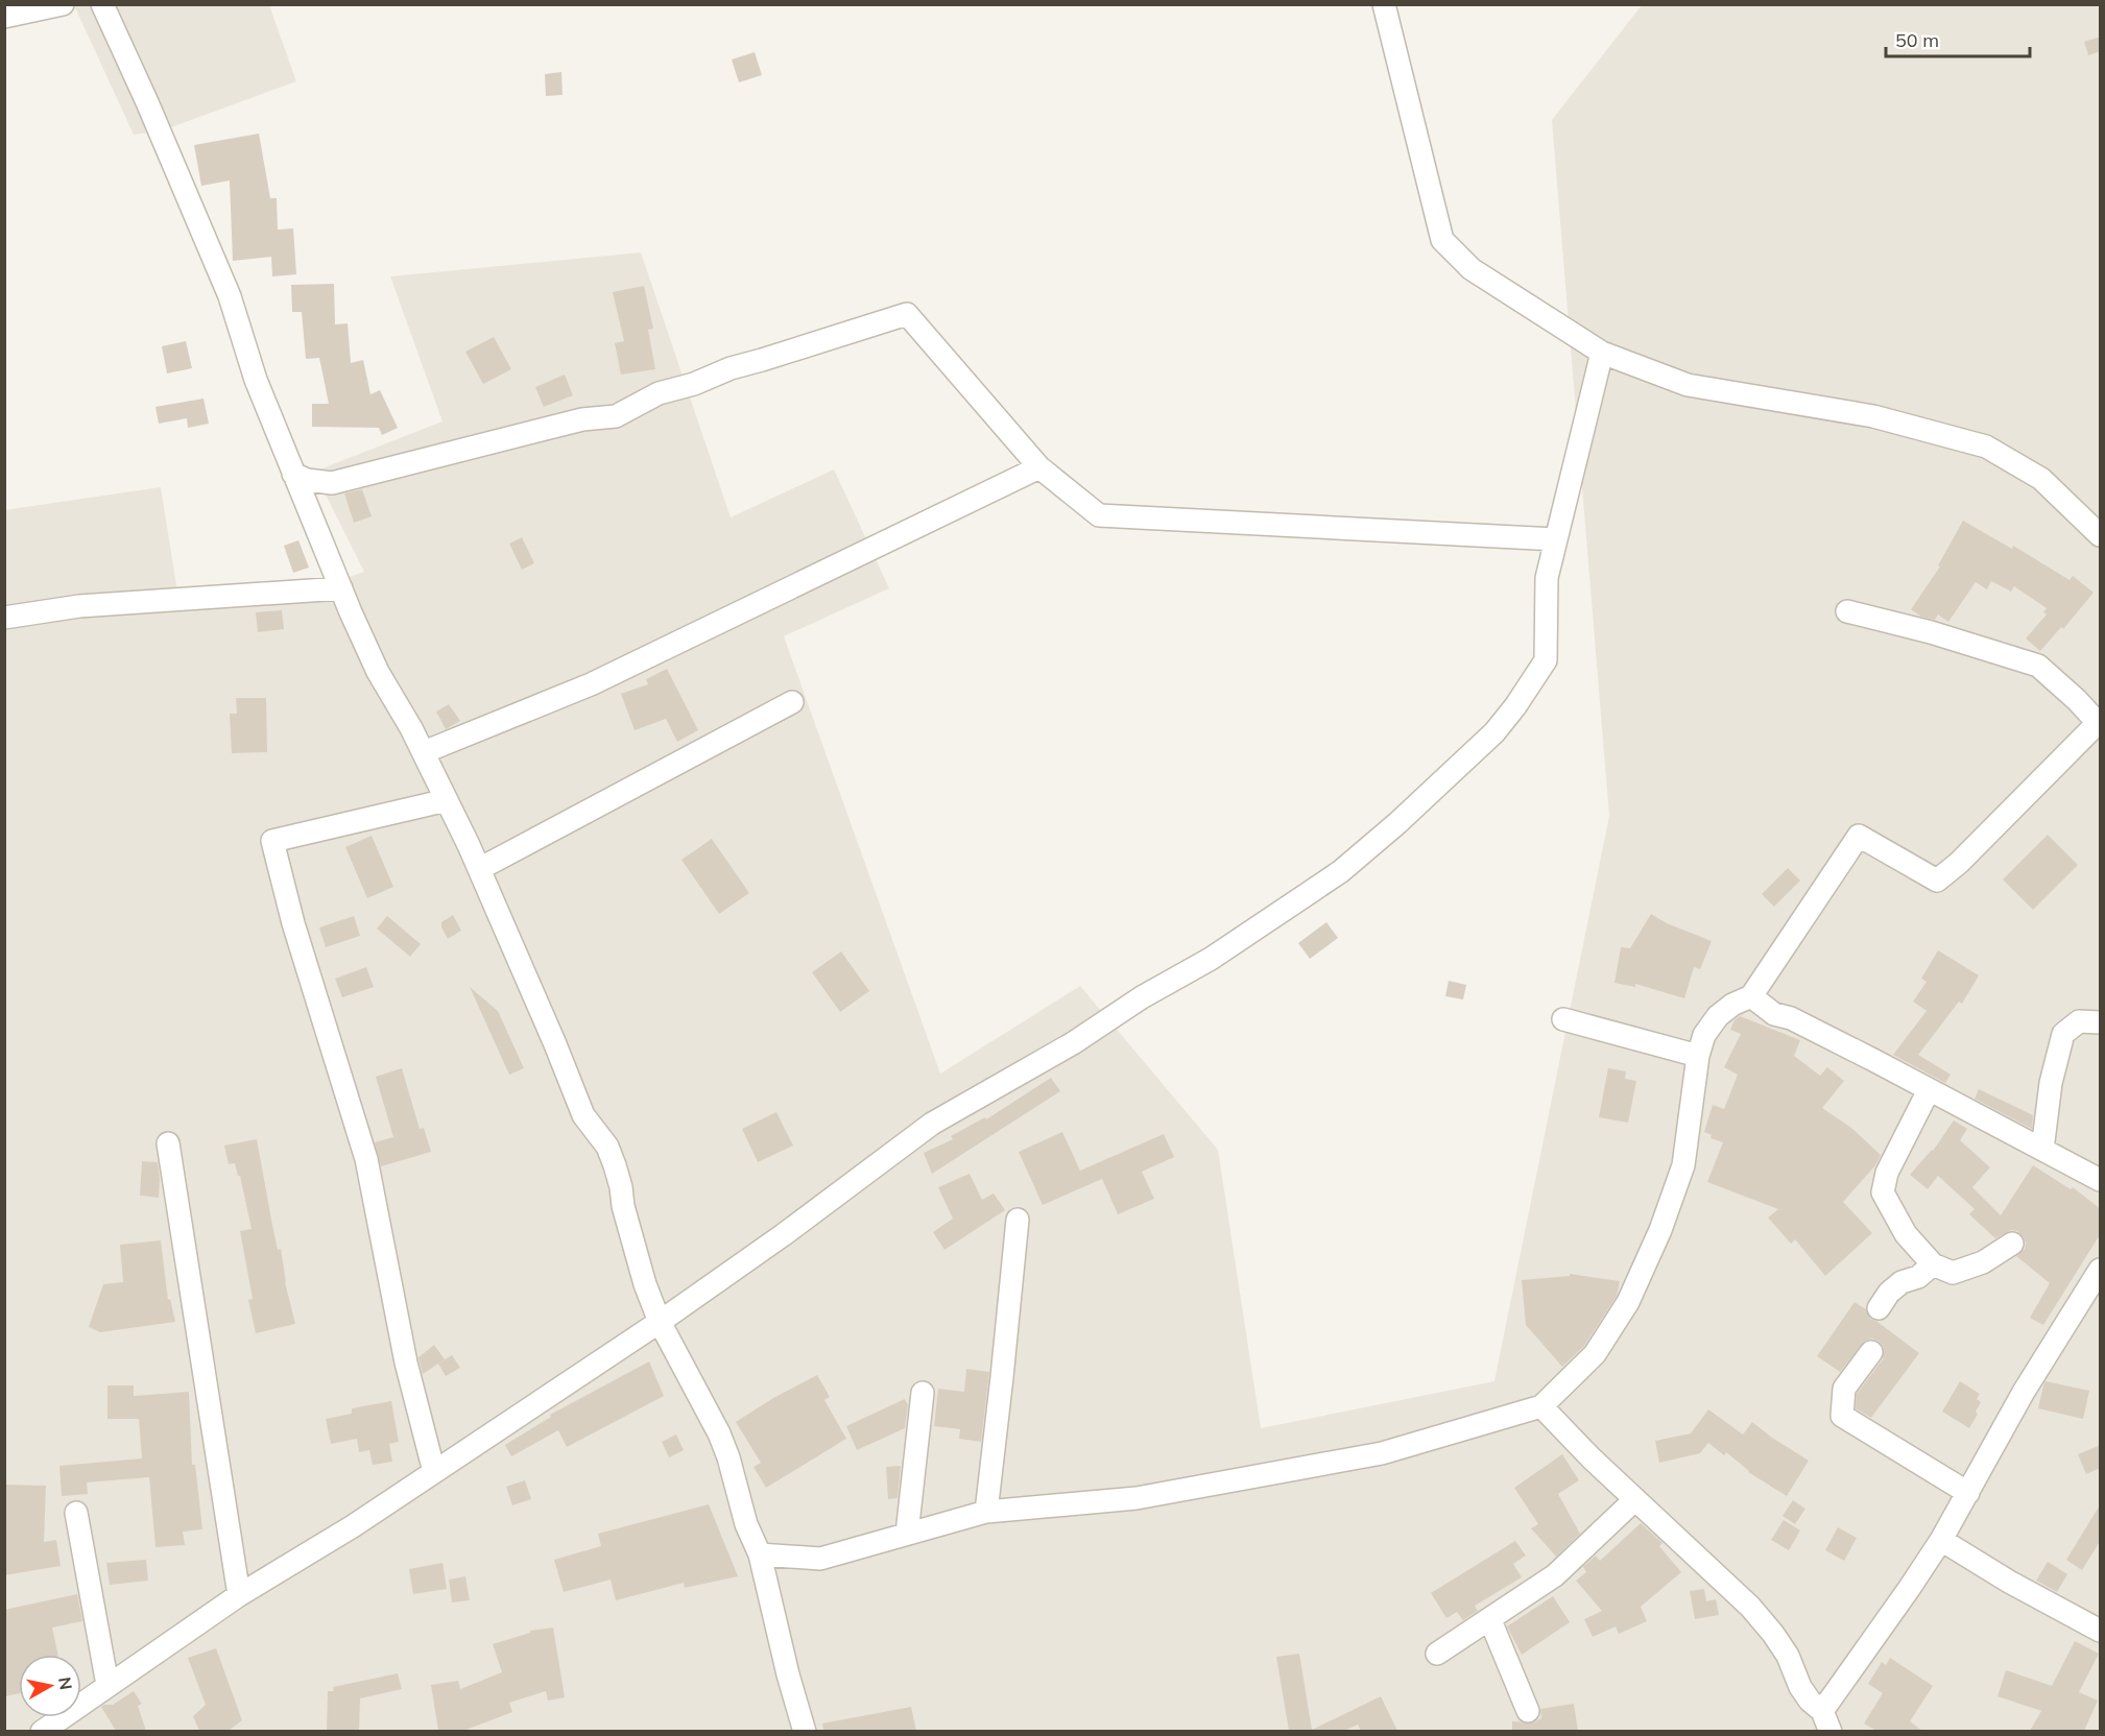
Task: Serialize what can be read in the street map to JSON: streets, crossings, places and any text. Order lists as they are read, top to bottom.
{
  "scale_bar": "50 m",
  "north": "right"
}
